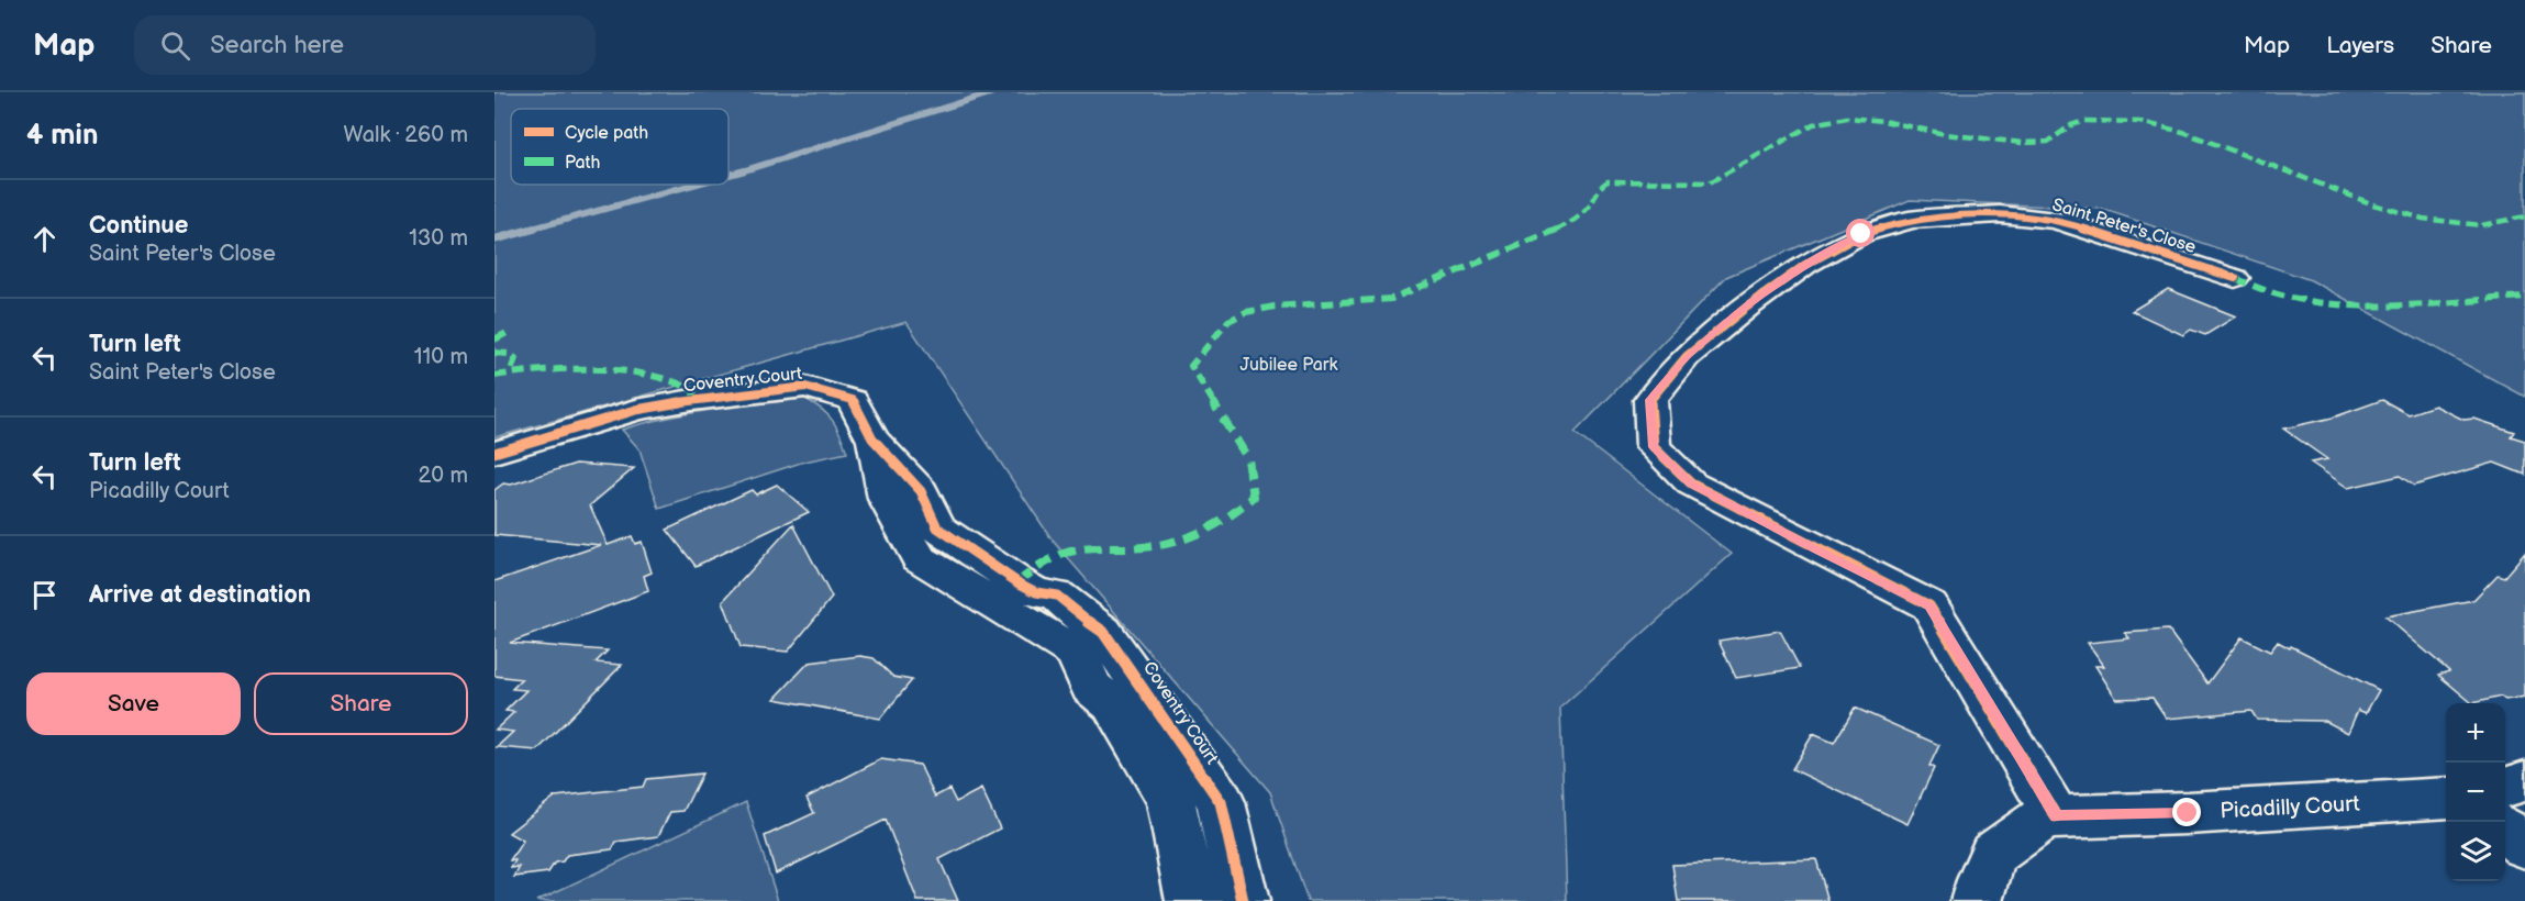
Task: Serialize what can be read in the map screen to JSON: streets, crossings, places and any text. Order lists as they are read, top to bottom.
{
  "streets": {
    "street": ["Saint Peter's Close", "Coventry Court", "Picadilly Court"]
  },
  "crossings": [
    ["Saint Peter's Close", "Picadilly Court"]
  ],
  "parks": ["Jubilee Park"],
  "legend": ["Cycle path", "Path"],
  "page": {
    "header": "Map",
    "search": "Search here",
    "nav": ["Map", "Layers", "Share"],
    "heading": ["4 min", "Walk · 260 m"],
    "list": [
      ["Continue", "Saint Peter's Close", "130 m"],
      ["Turn left", "Saint Peter's Close", "110 m"],
      ["Turn left", "Picadilly Court", "20 m"],
      "Arrive at destination"
    ],
    "buttons": ["Save", "Share"],
    "map_buttons": ["+", "−"]
  }
}
